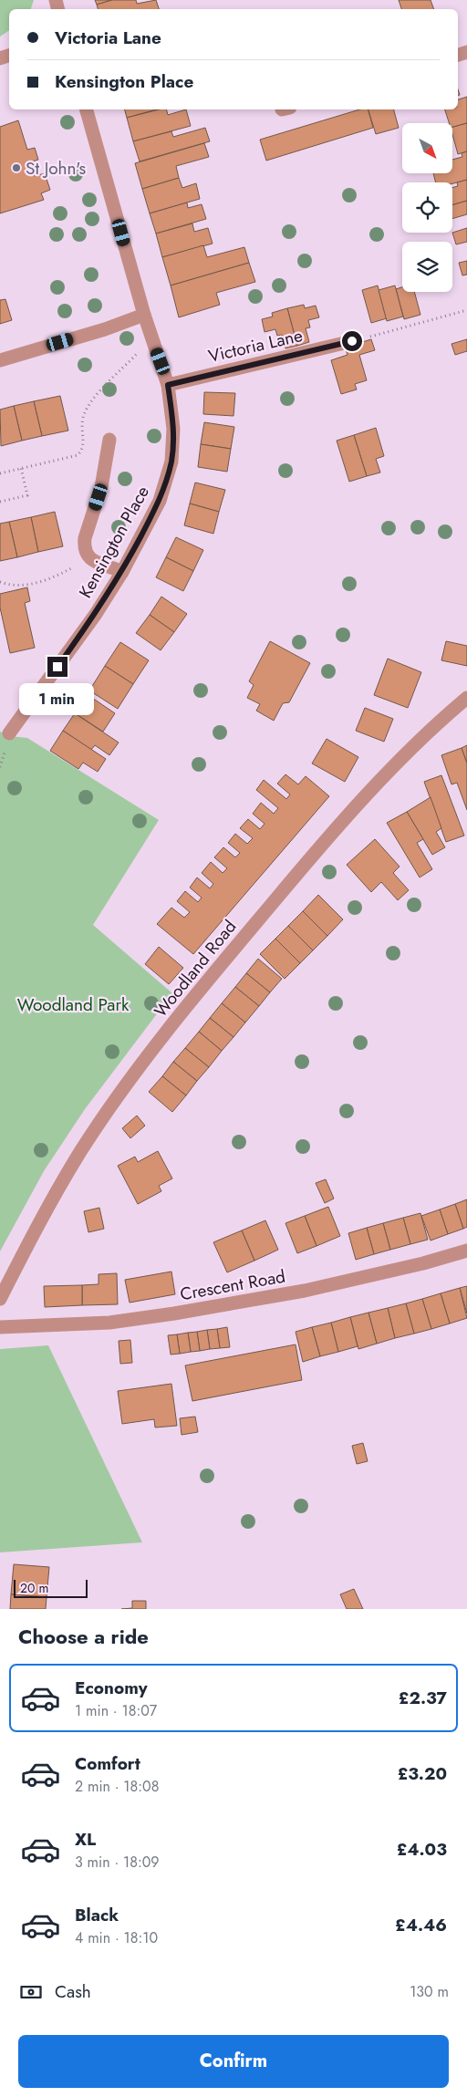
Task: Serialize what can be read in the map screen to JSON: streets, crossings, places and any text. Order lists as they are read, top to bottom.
{
  "streets": {
    "street": [
      "Victoria Lane",
      "Kensington Place",
      "Woodland Road",
      "Crescent Road"
    ]
  },
  "crossings": [
    ["Victoria Lane", "Kensington Place"]
  ],
  "parks": ["Woodland Park"],
  "places": ["St John's"],
  "scale_bar": "20 m",
  "north": "bottom right",
  "page": {
    "banner": ["Victoria Lane", "Kensington Place"],
    "bubble": "1 min",
    "scale": "20 m",
    "heading": "Choose a ride",
    "list": [
      {
        "name": "Economy",
        "note": "1 min · 18:07",
        "value": "£2.37"
      },
      {
        "name": "Comfort",
        "note": "2 min · 18:08",
        "value": "£3.20"
      },
      {
        "name": "XL",
        "note": "3 min · 18:09",
        "value": "£4.03"
      },
      {
        "name": "Black",
        "note": "4 min · 18:10",
        "value": "£4.46"
      }
    ],
    "pay": ["Cash", "130 m"],
    "buttons": "Confirm"
  }
}
